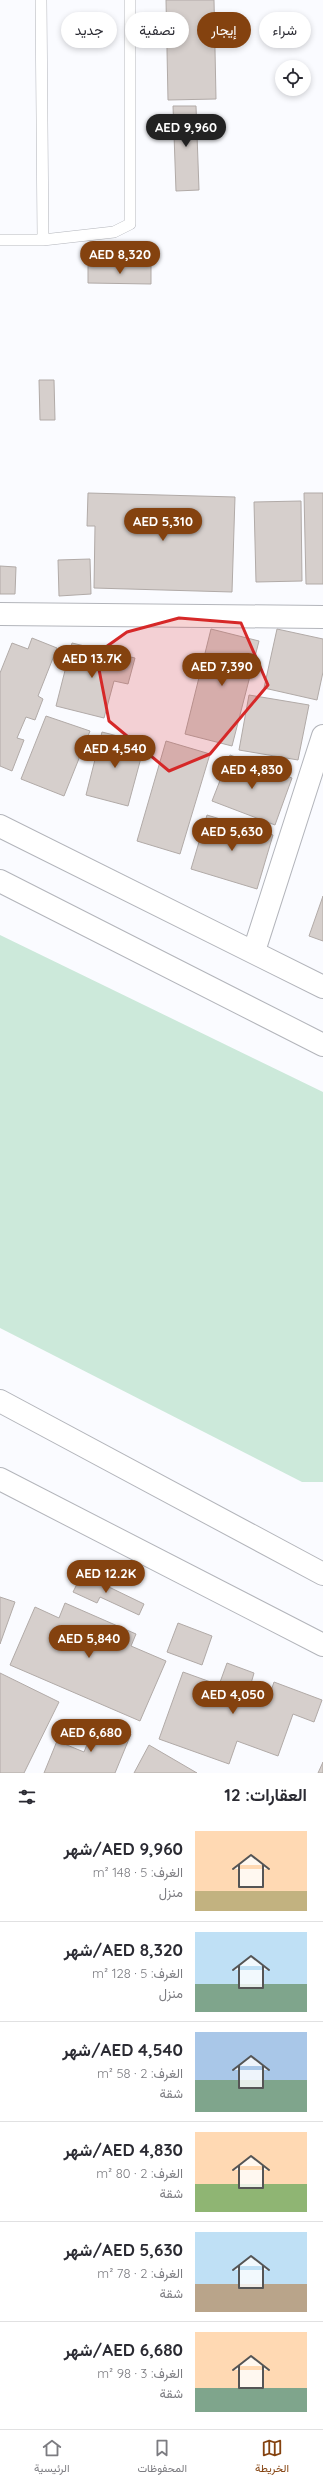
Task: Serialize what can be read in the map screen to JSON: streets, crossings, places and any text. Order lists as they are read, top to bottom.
{
  "page": {
    "chip": [
      "شراء",
      "إيجار",
      "تصفية",
      "جديد"
    ],
    "price": [
      "AED 9,960",
      "AED 8,320",
      "AED 5,310",
      "AED 13.7K",
      "AED 7,390",
      "AED 4,540",
      "AED 4,830",
      "AED 5,630",
      "AED 12.2K",
      "AED 5,840",
      "AED 4,050",
      "AED 6,680"
    ],
    "heading": "العقارات: 12",
    "list": [
      {
        "name": "AED 9,960/شهر",
        "note": "الغرف: 5 · 148 m² · منزل"
      },
      {
        "name": "AED 8,320/شهر",
        "note": "الغرف: 5 · 128 m² · منزل"
      },
      {
        "name": "AED 4,540/شهر",
        "note": "الغرف: 2 · 58 m² · شقة"
      },
      {
        "name": "AED 4,830/شهر",
        "note": "الغرف: 2 · 80 m² · شقة"
      },
      {
        "name": "AED 5,630/شهر",
        "note": "الغرف: 2 · 78 m² · شقة"
      },
      {
        "name": "AED 6,680/شهر",
        "note": "الغرف: 3 · 98 m² · شقة"
      }
    ],
    "tabs": ["الخريطة", "المحفوظات", "الرئيسية"]
  }
}
